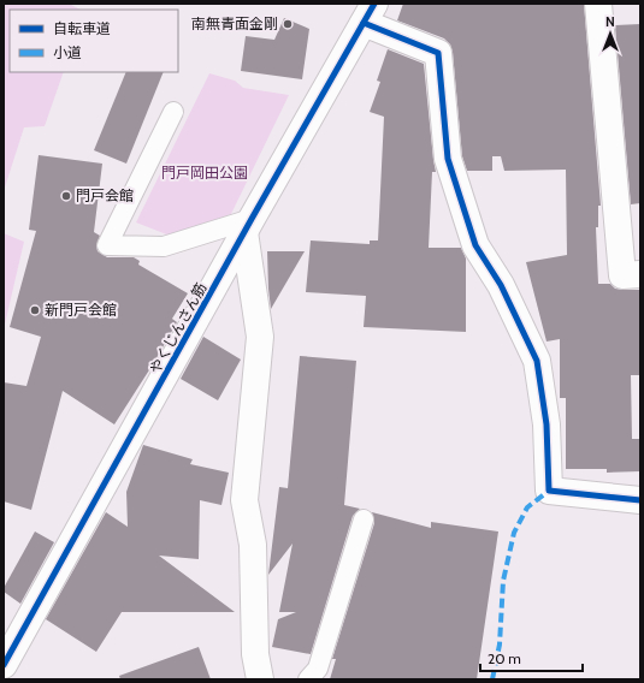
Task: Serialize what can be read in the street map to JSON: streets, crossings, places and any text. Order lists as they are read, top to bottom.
{
  "streets": {
    "street": ["やくじんさん筋"]
  },
  "parks": ["門戸岡田公園"],
  "places": ["南無青面金剛", "門戸会館", "新門戸会館"],
  "legend": ["自転車道", "小道"],
  "scale_bar": "20 m",
  "north": "top"
}
